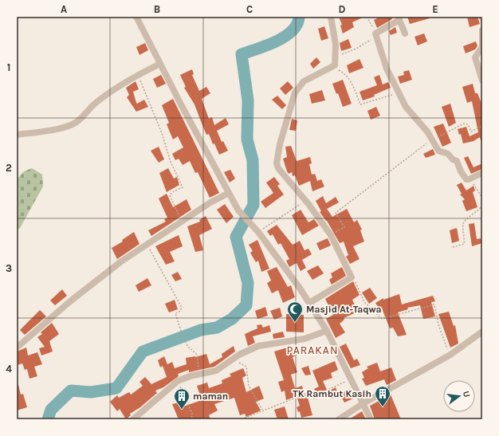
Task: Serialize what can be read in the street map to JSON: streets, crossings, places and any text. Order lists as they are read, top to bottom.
{
  "districts": ["PARAKAN"],
  "places": {
    "mosque": ["Masjid At-Taqwa"],
    "building": ["TK Rambut Kasih", "maman"]
  },
  "north": "right",
  "grid": {
    "columns": [
      "A",
      "B",
      "C",
      "D",
      "E"
    ],
    "rows": [
      "1",
      "2",
      "3",
      "4"
    ]
  }
}
